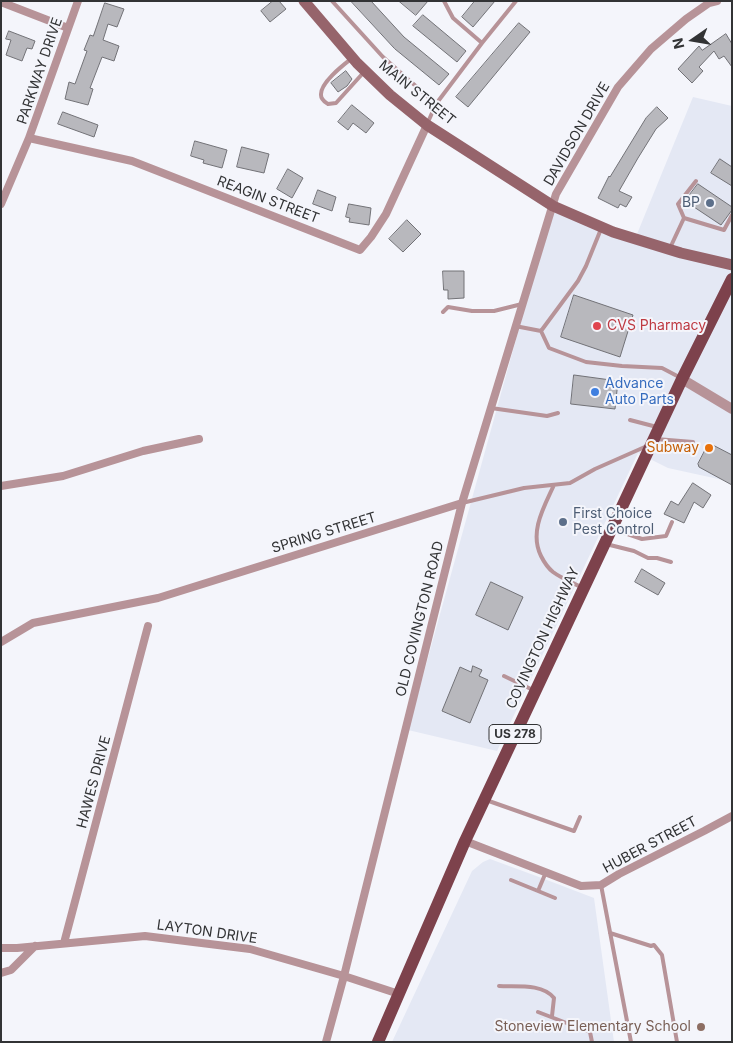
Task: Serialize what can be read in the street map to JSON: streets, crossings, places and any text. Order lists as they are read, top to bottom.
{
  "streets": {
    "main road": ["MAIN STREET", "COVINGTON HIGHWAY", "US 278"],
    "street": [
      "PARKWAY DRIVE",
      "DAVIDSON DRIVE",
      "REAGIN STREET",
      "SPRING STREET",
      "OLD COVINGTON ROAD",
      "HAWES DRIVE",
      "HUBER STREET",
      "LAYTON DRIVE"
    ]
  },
  "crossings": [
    ["PARKWAY DRIVE", "REAGIN STREET"],
    ["MAIN STREET", "DAVIDSON DRIVE"],
    ["MAIN STREET", "REAGIN STREET"],
    ["MAIN STREET", "OLD COVINGTON ROAD"],
    ["DAVIDSON DRIVE", "OLD COVINGTON ROAD"],
    ["SPRING STREET", "OLD COVINGTON ROAD"],
    ["SPRING STREET", "COVINGTON HIGHWAY"],
    ["OLD COVINGTON ROAD", "LAYTON DRIVE"],
    ["COVINGTON HIGHWAY", "HUBER STREET"],
    ["COVINGTON HIGHWAY", "LAYTON DRIVE"],
    ["HAWES DRIVE", "LAYTON DRIVE"]
  ],
  "places": [
    "BP",
    "CVS Pharmacy",
    "Advance Auto Parts",
    "Subway",
    "First Choice Pest Control",
    "Stoneview Elementary School"
  ],
  "north": "left"
}
